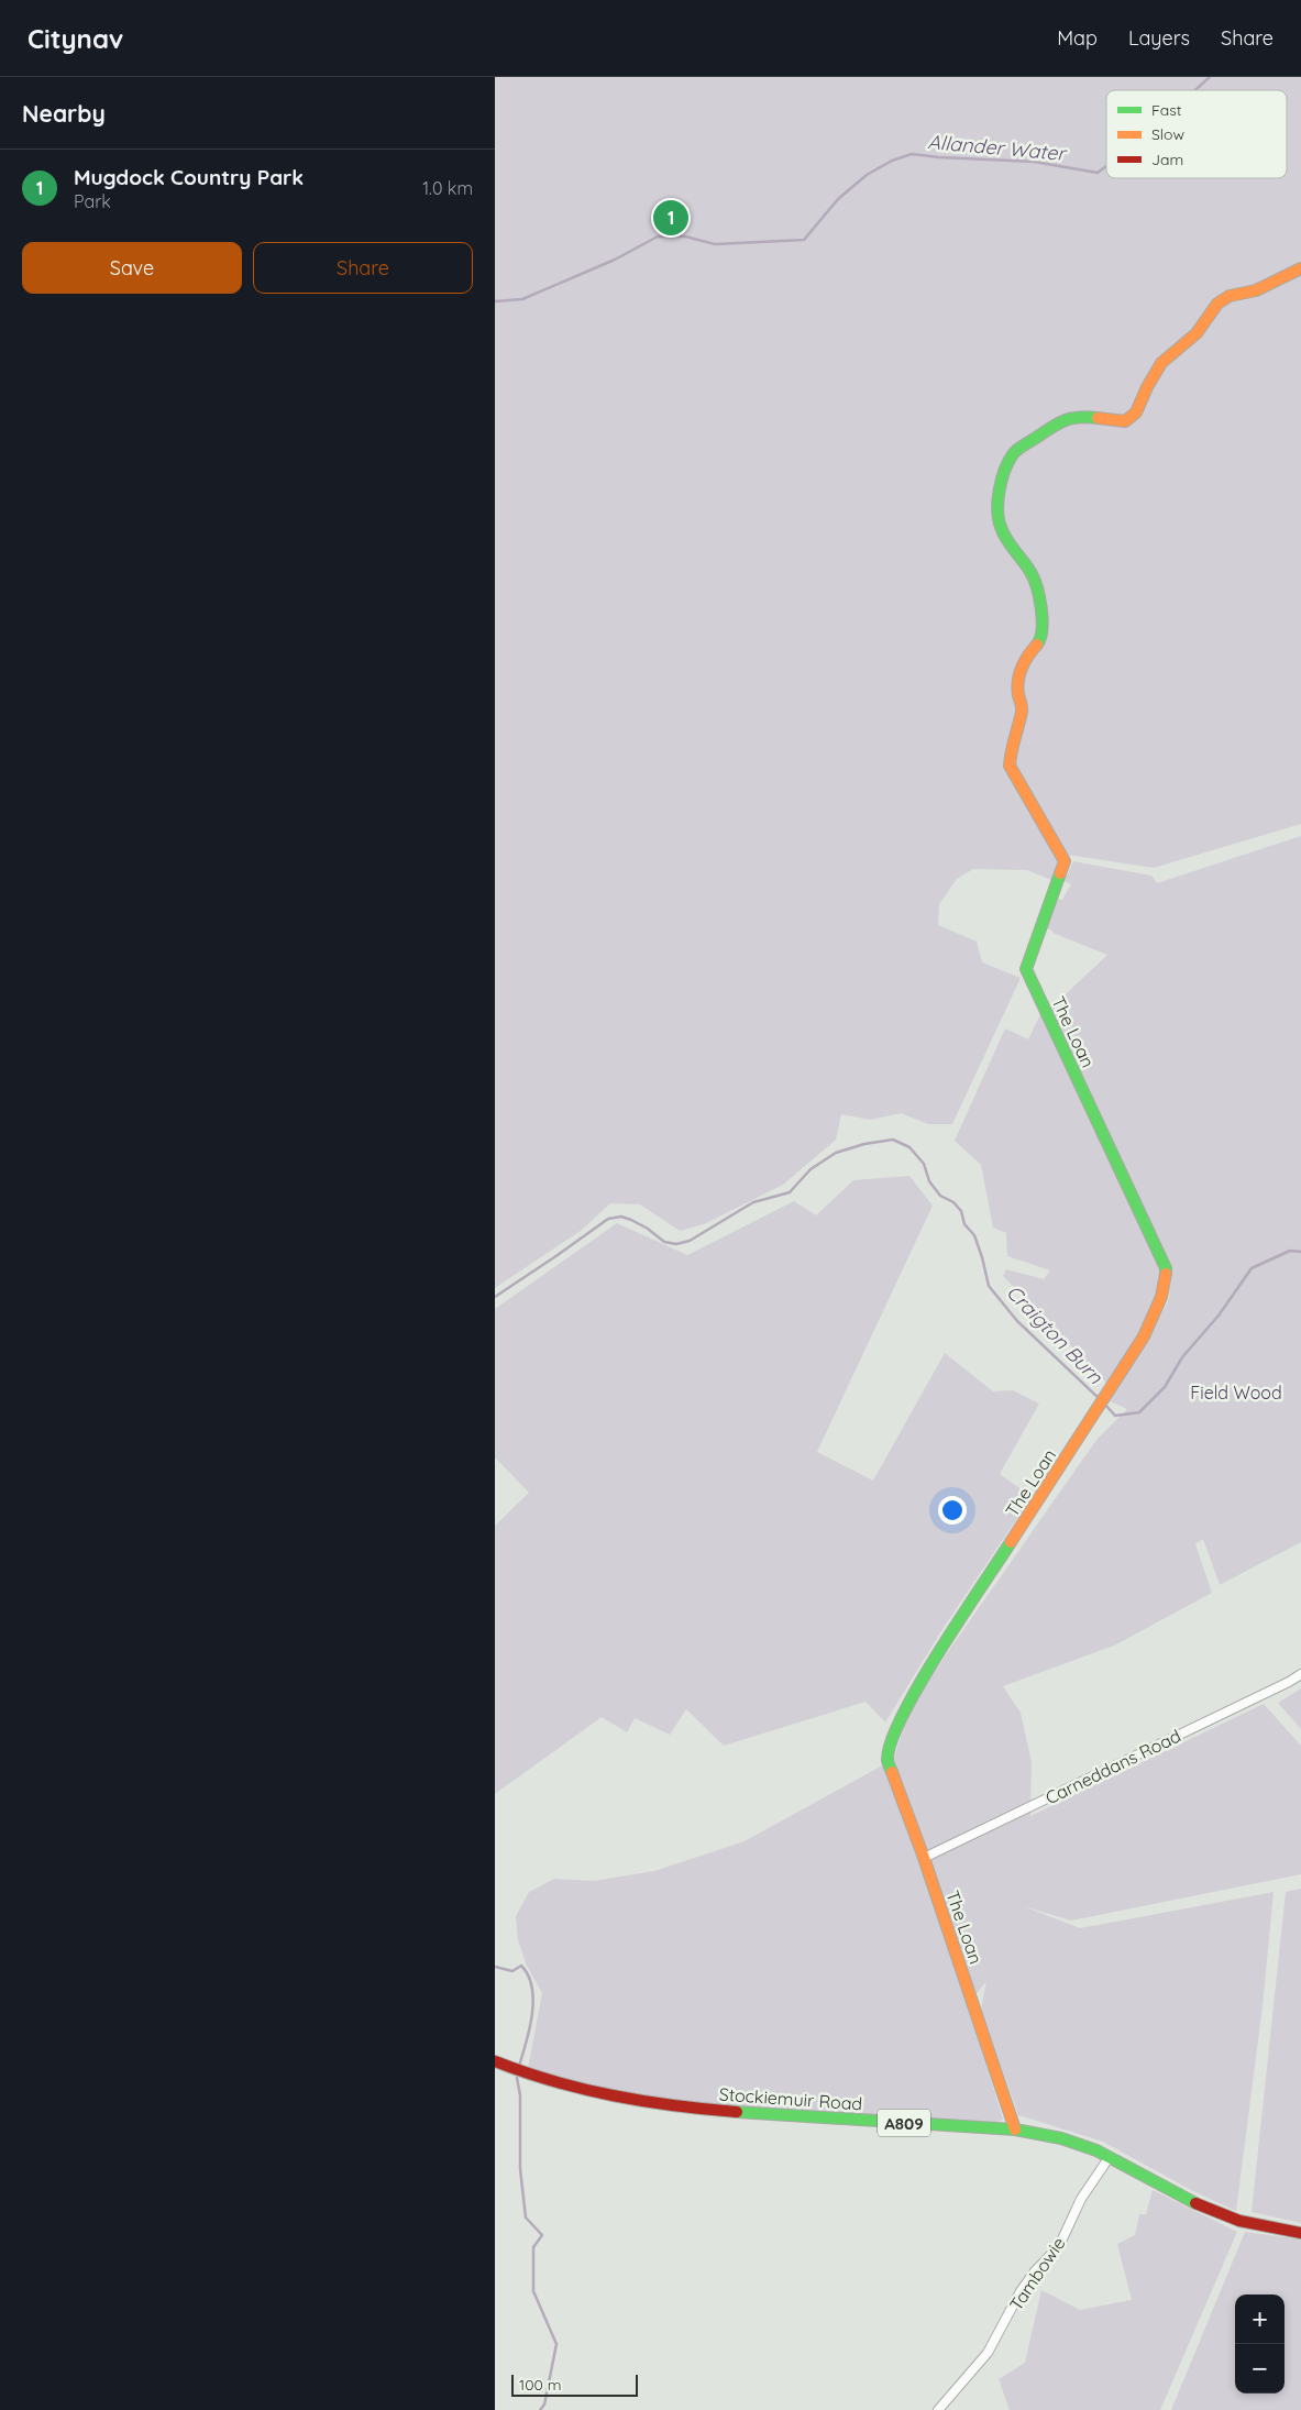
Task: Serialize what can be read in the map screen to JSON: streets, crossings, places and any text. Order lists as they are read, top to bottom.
{
  "streets": {
    "street": [
      "The Loan",
      "Carneddans Road",
      "Stockiemuir Road",
      "A809",
      "Tambowie"
    ]
  },
  "crossings": [
    ["The Loan", "Carneddans Road"],
    ["The Loan", "Stockiemuir Road"],
    ["Stockiemuir Road", "Tambowie"]
  ],
  "water": ["Allander Water", "Craigton Burn"],
  "parks": ["Field Wood"],
  "legend": ["Fast", "Slow", "Jam"],
  "scale_bar": "100 m",
  "page": {
    "header": "Citynav",
    "nav": ["Map", "Layers", "Share"],
    "heading": "Nearby",
    "list": [
      {
        "mark": "1",
        "name": "Mugdock Country Park",
        "note": "Park",
        "value": "1.0 km"
      }
    ],
    "pins": "1",
    "buttons": ["Save", "Share"],
    "map_buttons": ["+", "−"],
    "scale": "100 m"
  }
}
